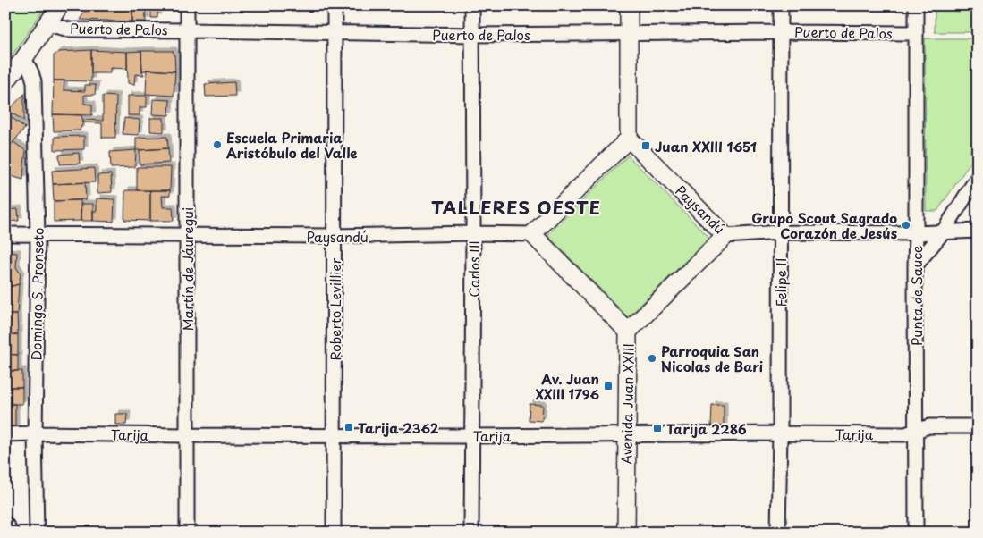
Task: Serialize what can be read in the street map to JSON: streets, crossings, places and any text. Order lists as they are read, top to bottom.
{
  "streets": {
    "main road": ["Paysandú", "Avenida Juan XXIII"],
    "street": [
      "Puerto de Palos",
      "Martín de Jáuregui",
      "Carlos III",
      "Felipe II",
      "Domingo S. Pronseto",
      "Punta de Sauce",
      "Roberto Levillier",
      "Tarija"
    ]
  },
  "crossings": [
    ["Puerto de Palos", "Martín de Jáuregui"],
    ["Puerto de Palos", "Carlos III"],
    ["Puerto de Palos", "Felipe II"],
    ["Puerto de Palos", "Punta de Sauce"],
    ["Puerto de Palos", "Roberto Levillier"],
    ["Paysandú", "Martín de Jáuregui"],
    ["Paysandú", "Carlos III"],
    ["Paysandú", "Felipe II"],
    ["Paysandú", "Domingo S. Pronseto"],
    ["Paysandú", "Punta de Sauce"],
    ["Paysandú", "Roberto Levillier"],
    ["Paysandú", "Avenida Juan XXIII"],
    ["Martín de Jáuregui", "Tarija"],
    ["Carlos III", "Tarija"],
    ["Felipe II", "Tarija"],
    ["Domingo S. Pronseto", "Tarija"],
    ["Punta de Sauce", "Tarija"],
    ["Roberto Levillier", "Tarija"],
    ["Avenida Juan XXIII", "Tarija"]
  ],
  "districts": ["TALLERES OESTE"],
  "places": {
    "other": ["Escuela Primaria Aristóbulo del Valle", "Grupo Scout Sagrado Corazón de Jesús", "Parroquia San Nicolas de Bari"],
    "transit": [
      "Juan XXIII 1651",
      "Av. Juan XXIII 1796",
      "Tarija 2362",
      "Tarija 2286"
    ]
  }
}
